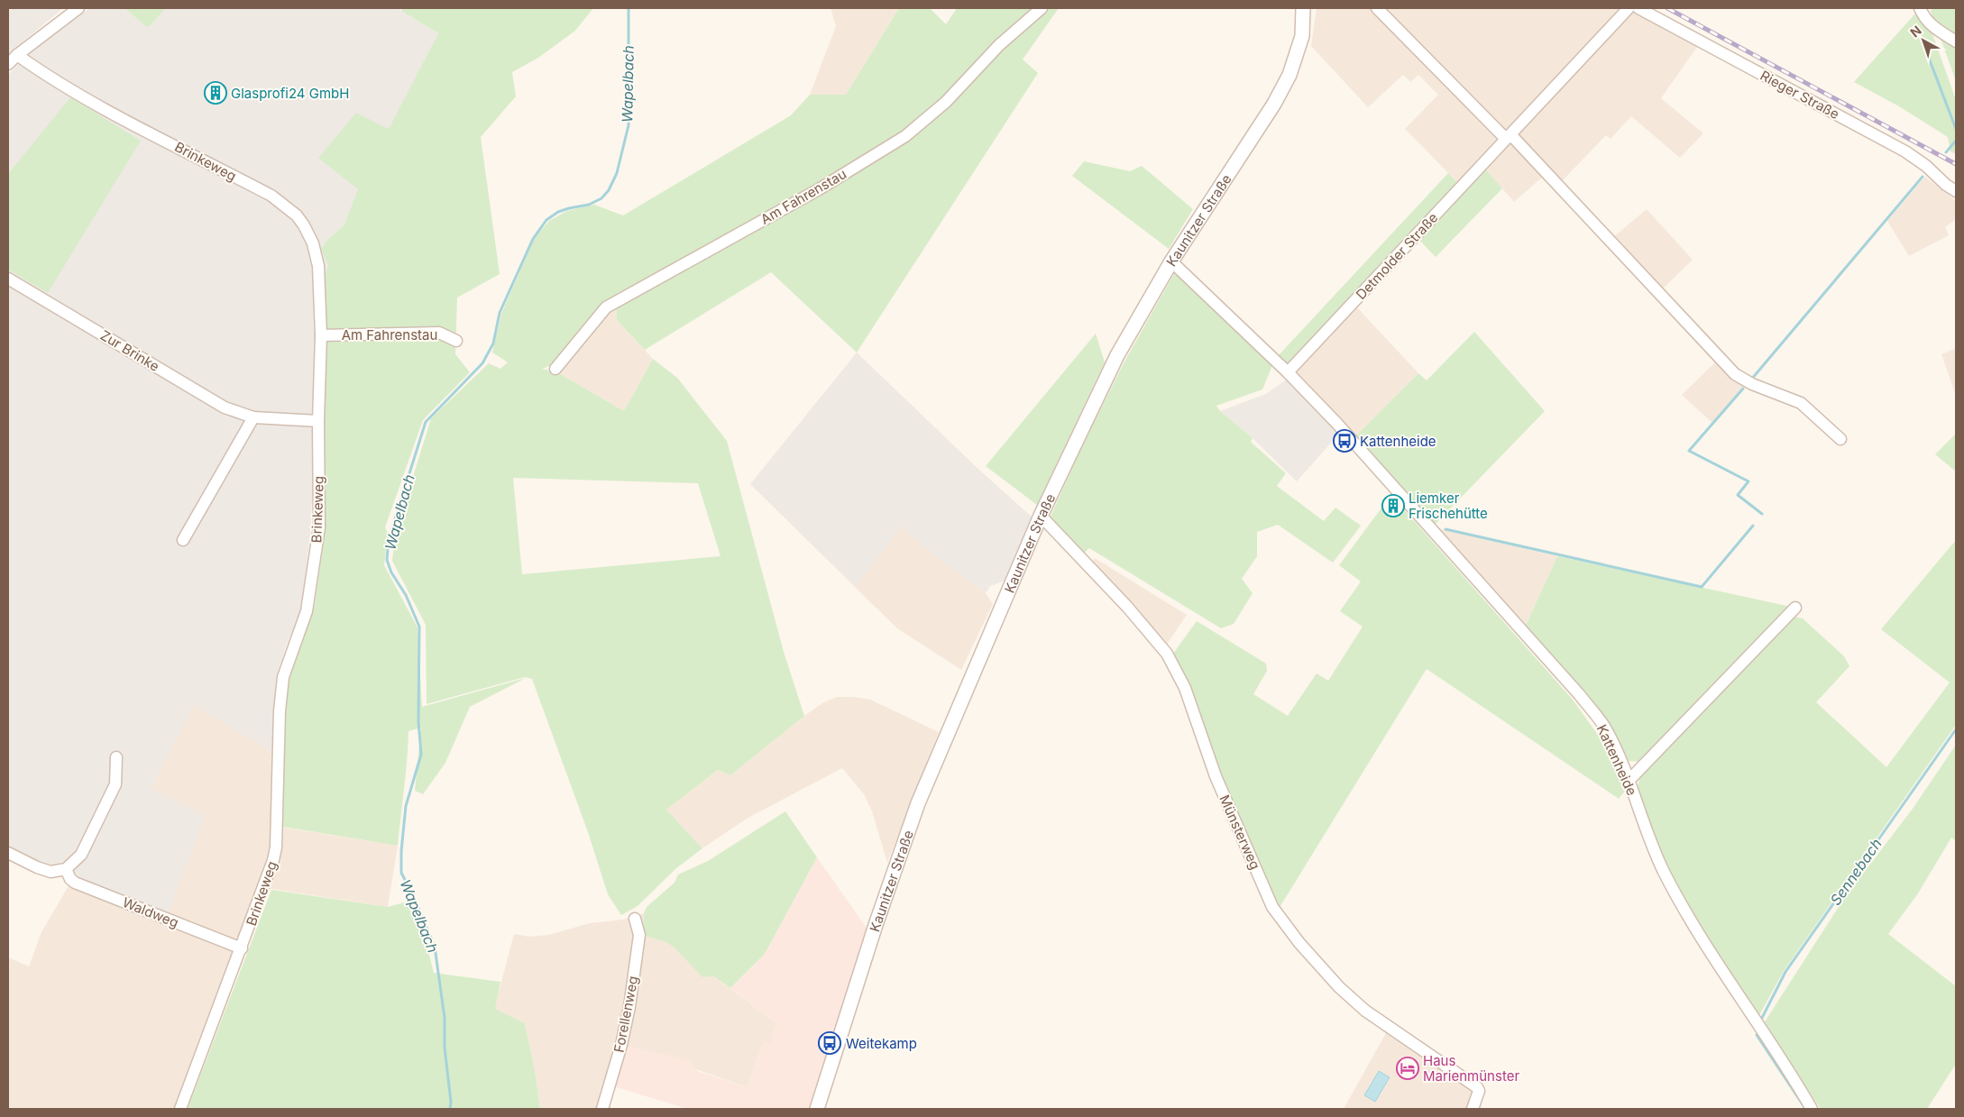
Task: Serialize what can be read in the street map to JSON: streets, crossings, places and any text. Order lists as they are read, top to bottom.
{
  "streets": {
    "street": [
      "Rieger Straße",
      "Brinkeweg",
      "Am Fahrenstau",
      "Kaunitzer Straße",
      "Detmolder Straße",
      "Zur Brinke",
      "Kattenheide",
      "Münsterweg",
      "Waldweg",
      "Forellenweg"
    ]
  },
  "crossings": [
    ["Brinkeweg", "Am Fahrenstau"],
    ["Brinkeweg", "Zur Brinke"],
    ["Brinkeweg", "Waldweg"],
    ["Kaunitzer Straße", "Kattenheide"],
    ["Kaunitzer Straße", "Münsterweg"],
    ["Detmolder Straße", "Kattenheide"]
  ],
  "water": ["Wapelbach", "Sennebach"],
  "places": {
    "building": ["Glasprofi24 GmbH", "Liemker Frischehütte"],
    "bus stop": ["Kattenheide", "Weitekamp"],
    "hotel": ["Haus Marienmünster"]
  },
  "north": "top left"
}
